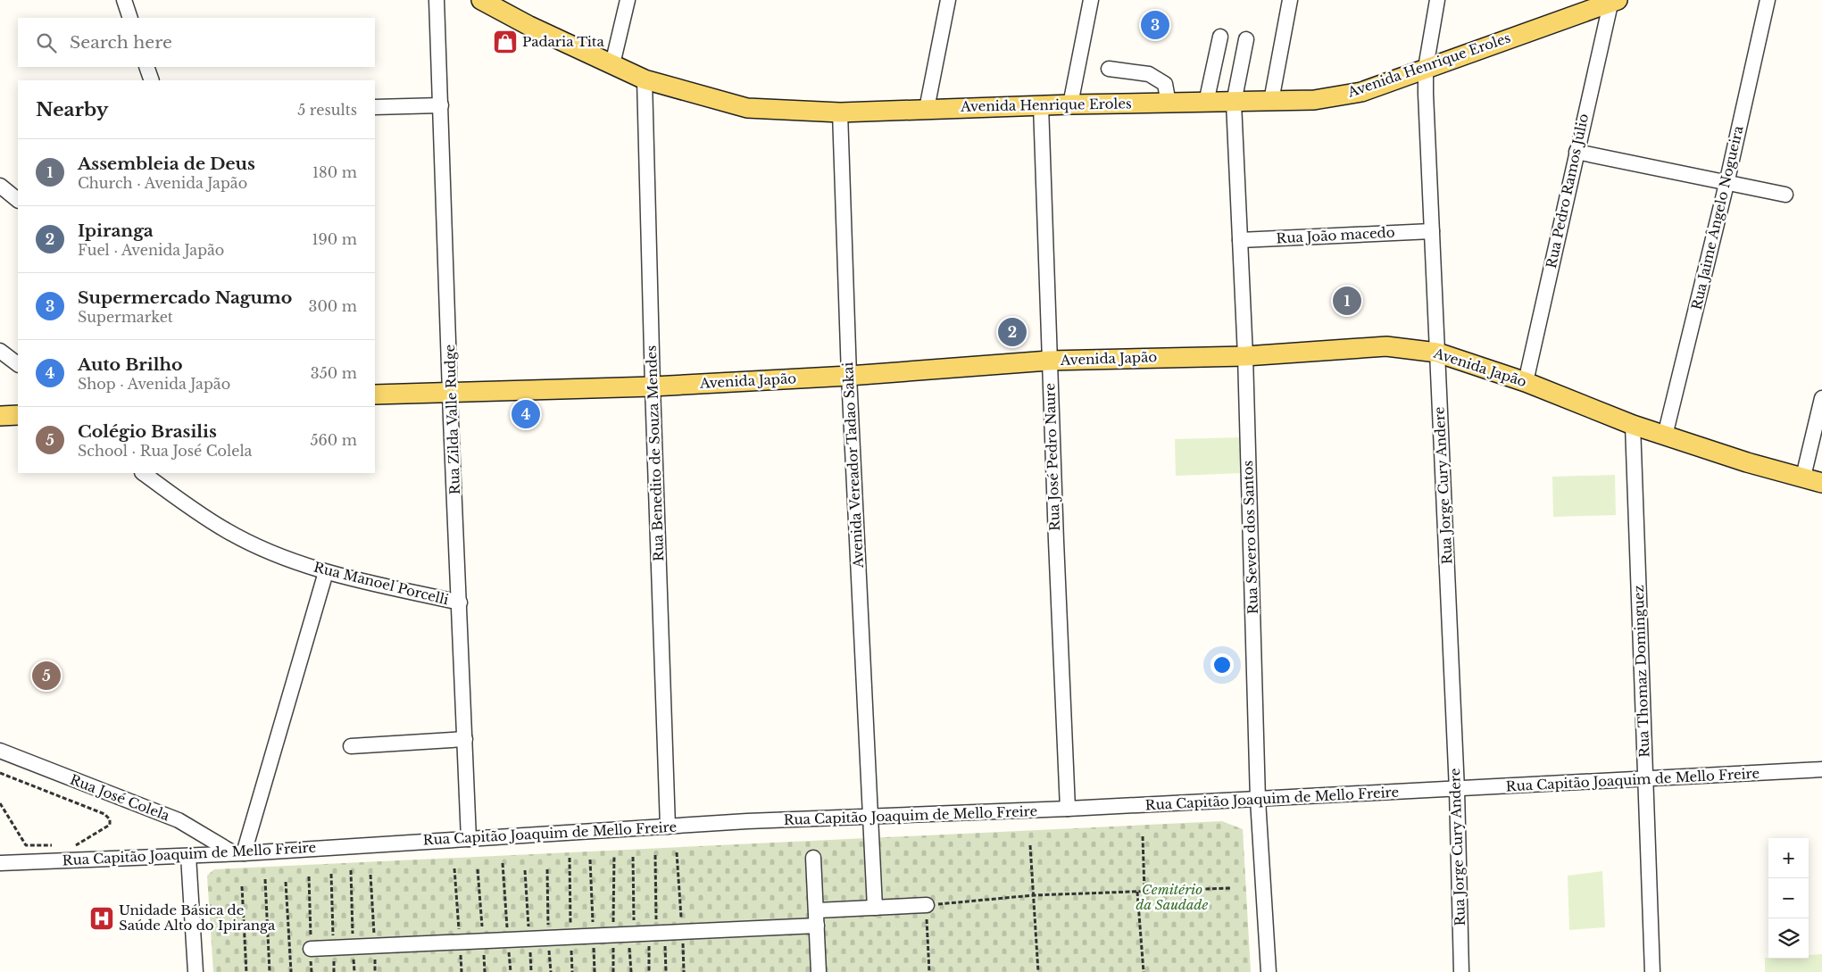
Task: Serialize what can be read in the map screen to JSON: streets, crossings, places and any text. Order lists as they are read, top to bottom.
{
  "streets": {
    "main road": ["Avenida Henrique Eroles", "Avenida Japão"],
    "street": [
      "Rua Pedro Ramos Júlio",
      "Rua Jaime Ângelo Nogueira",
      "Rua João macedo",
      "Rua Zilda Valle Rudge",
      "Rua Benedito de Souza Mendes",
      "Rua José Pedro Naure",
      "Avenida Vereador Tadao Sakai",
      "Rua Jorge Cury Andere",
      "Rua Severo dos Santos",
      "Rua Manoel Porcelli",
      "Rua Thomaz Dominguez",
      "Rua Capitão Joaquim de Mello Freire",
      "Rua José Colela"
    ]
  },
  "crossings": [
    ["Avenida Henrique Eroles", "Rua Pedro Ramos Júlio"],
    ["Avenida Henrique Eroles", "Rua Benedito de Souza Mendes"],
    ["Avenida Henrique Eroles", "Rua José Pedro Naure"],
    ["Avenida Henrique Eroles", "Avenida Vereador Tadao Sakai"],
    ["Avenida Henrique Eroles", "Rua Jorge Cury Andere"],
    ["Avenida Henrique Eroles", "Rua Severo dos Santos"],
    ["Rua Pedro Ramos Júlio", "Avenida Japão"],
    ["Rua Jaime Ângelo Nogueira", "Avenida Japão"],
    ["Rua João macedo", "Rua Jorge Cury Andere"],
    ["Rua João macedo", "Rua Severo dos Santos"],
    ["Avenida Japão", "Rua Zilda Valle Rudge"],
    ["Avenida Japão", "Rua Benedito de Souza Mendes"],
    ["Avenida Japão", "Rua José Pedro Naure"],
    ["Avenida Japão", "Avenida Vereador Tadao Sakai"],
    ["Avenida Japão", "Rua Jorge Cury Andere"],
    ["Avenida Japão", "Rua Severo dos Santos"],
    ["Avenida Japão", "Rua Thomaz Dominguez"],
    ["Rua Zilda Valle Rudge", "Rua Manoel Porcelli"],
    ["Rua Zilda Valle Rudge", "Rua Capitão Joaquim de Mello Freire"],
    ["Rua Benedito de Souza Mendes", "Rua Capitão Joaquim de Mello Freire"],
    ["Rua José Pedro Naure", "Rua Capitão Joaquim de Mello Freire"],
    ["Avenida Vereador Tadao Sakai", "Rua Capitão Joaquim de Mello Freire"],
    ["Rua Jorge Cury Andere", "Rua Capitão Joaquim de Mello Freire"],
    ["Rua Severo dos Santos", "Rua Capitão Joaquim de Mello Freire"],
    ["Rua Thomaz Dominguez", "Rua Capitão Joaquim de Mello Freire"],
    ["Rua Capitão Joaquim de Mello Freire", "Rua José Colela"]
  ],
  "parks": ["Cemitério da Saudade"],
  "places": {
    "shop": ["Padaria Tita"],
    "hospital": ["Unidade Básica de Saúde Alto do Ipiranga"]
  },
  "page": {
    "pins": [
      "3",
      "1",
      "2",
      "4",
      "5"
    ],
    "search": "Search here",
    "heading": ["Nearby", "5 results"],
    "list": [
      {
        "mark": "1",
        "name": "Assembleia de Deus",
        "note": "Church · Avenida Japão",
        "value": "180 m"
      },
      {
        "mark": "2",
        "name": "Ipiranga",
        "note": "Fuel · Avenida Japão",
        "value": "190 m"
      },
      {
        "mark": "3",
        "name": "Supermercado Nagumo",
        "note": "Supermarket",
        "value": "300 m"
      },
      {
        "mark": "4",
        "name": "Auto Brilho",
        "note": "Shop · Avenida Japão",
        "value": "350 m"
      },
      {
        "mark": "5",
        "name": "Colégio Brasilis",
        "note": "School · Rua José Colela",
        "value": "560 m"
      }
    ],
    "map_buttons": ["+", "−"]
  }
}
